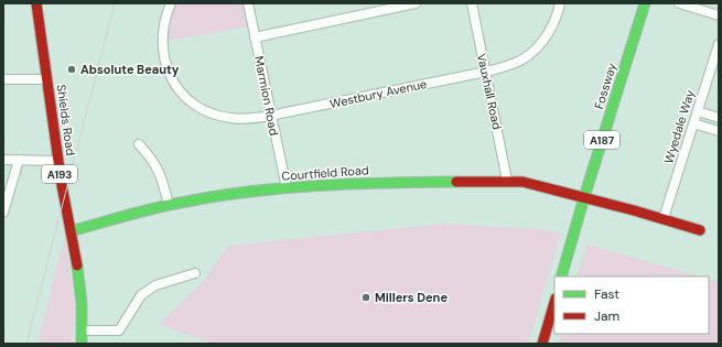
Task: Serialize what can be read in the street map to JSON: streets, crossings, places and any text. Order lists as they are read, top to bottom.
{
  "streets": {
    "main road": [
      "Fossway",
      "Shields Road",
      "A187",
      "Courtfield Road",
      "A193"
    ],
    "street": [
      "Vauxhall Road",
      "Westbury Avenue",
      "Marmion Road",
      "Wyedale Way"
    ]
  },
  "crossings": [
    ["Fossway", "Courtfield Road"],
    ["Vauxhall Road", "Westbury Avenue"],
    ["Vauxhall Road", "Courtfield Road"],
    ["Westbury Avenue", "Marmion Road"],
    ["Marmion Road", "Courtfield Road"],
    ["Shields Road", "Courtfield Road"]
  ],
  "places": ["Absolute Beauty", "Millers Dene"],
  "legend": ["Fast", "Jam"]
}
